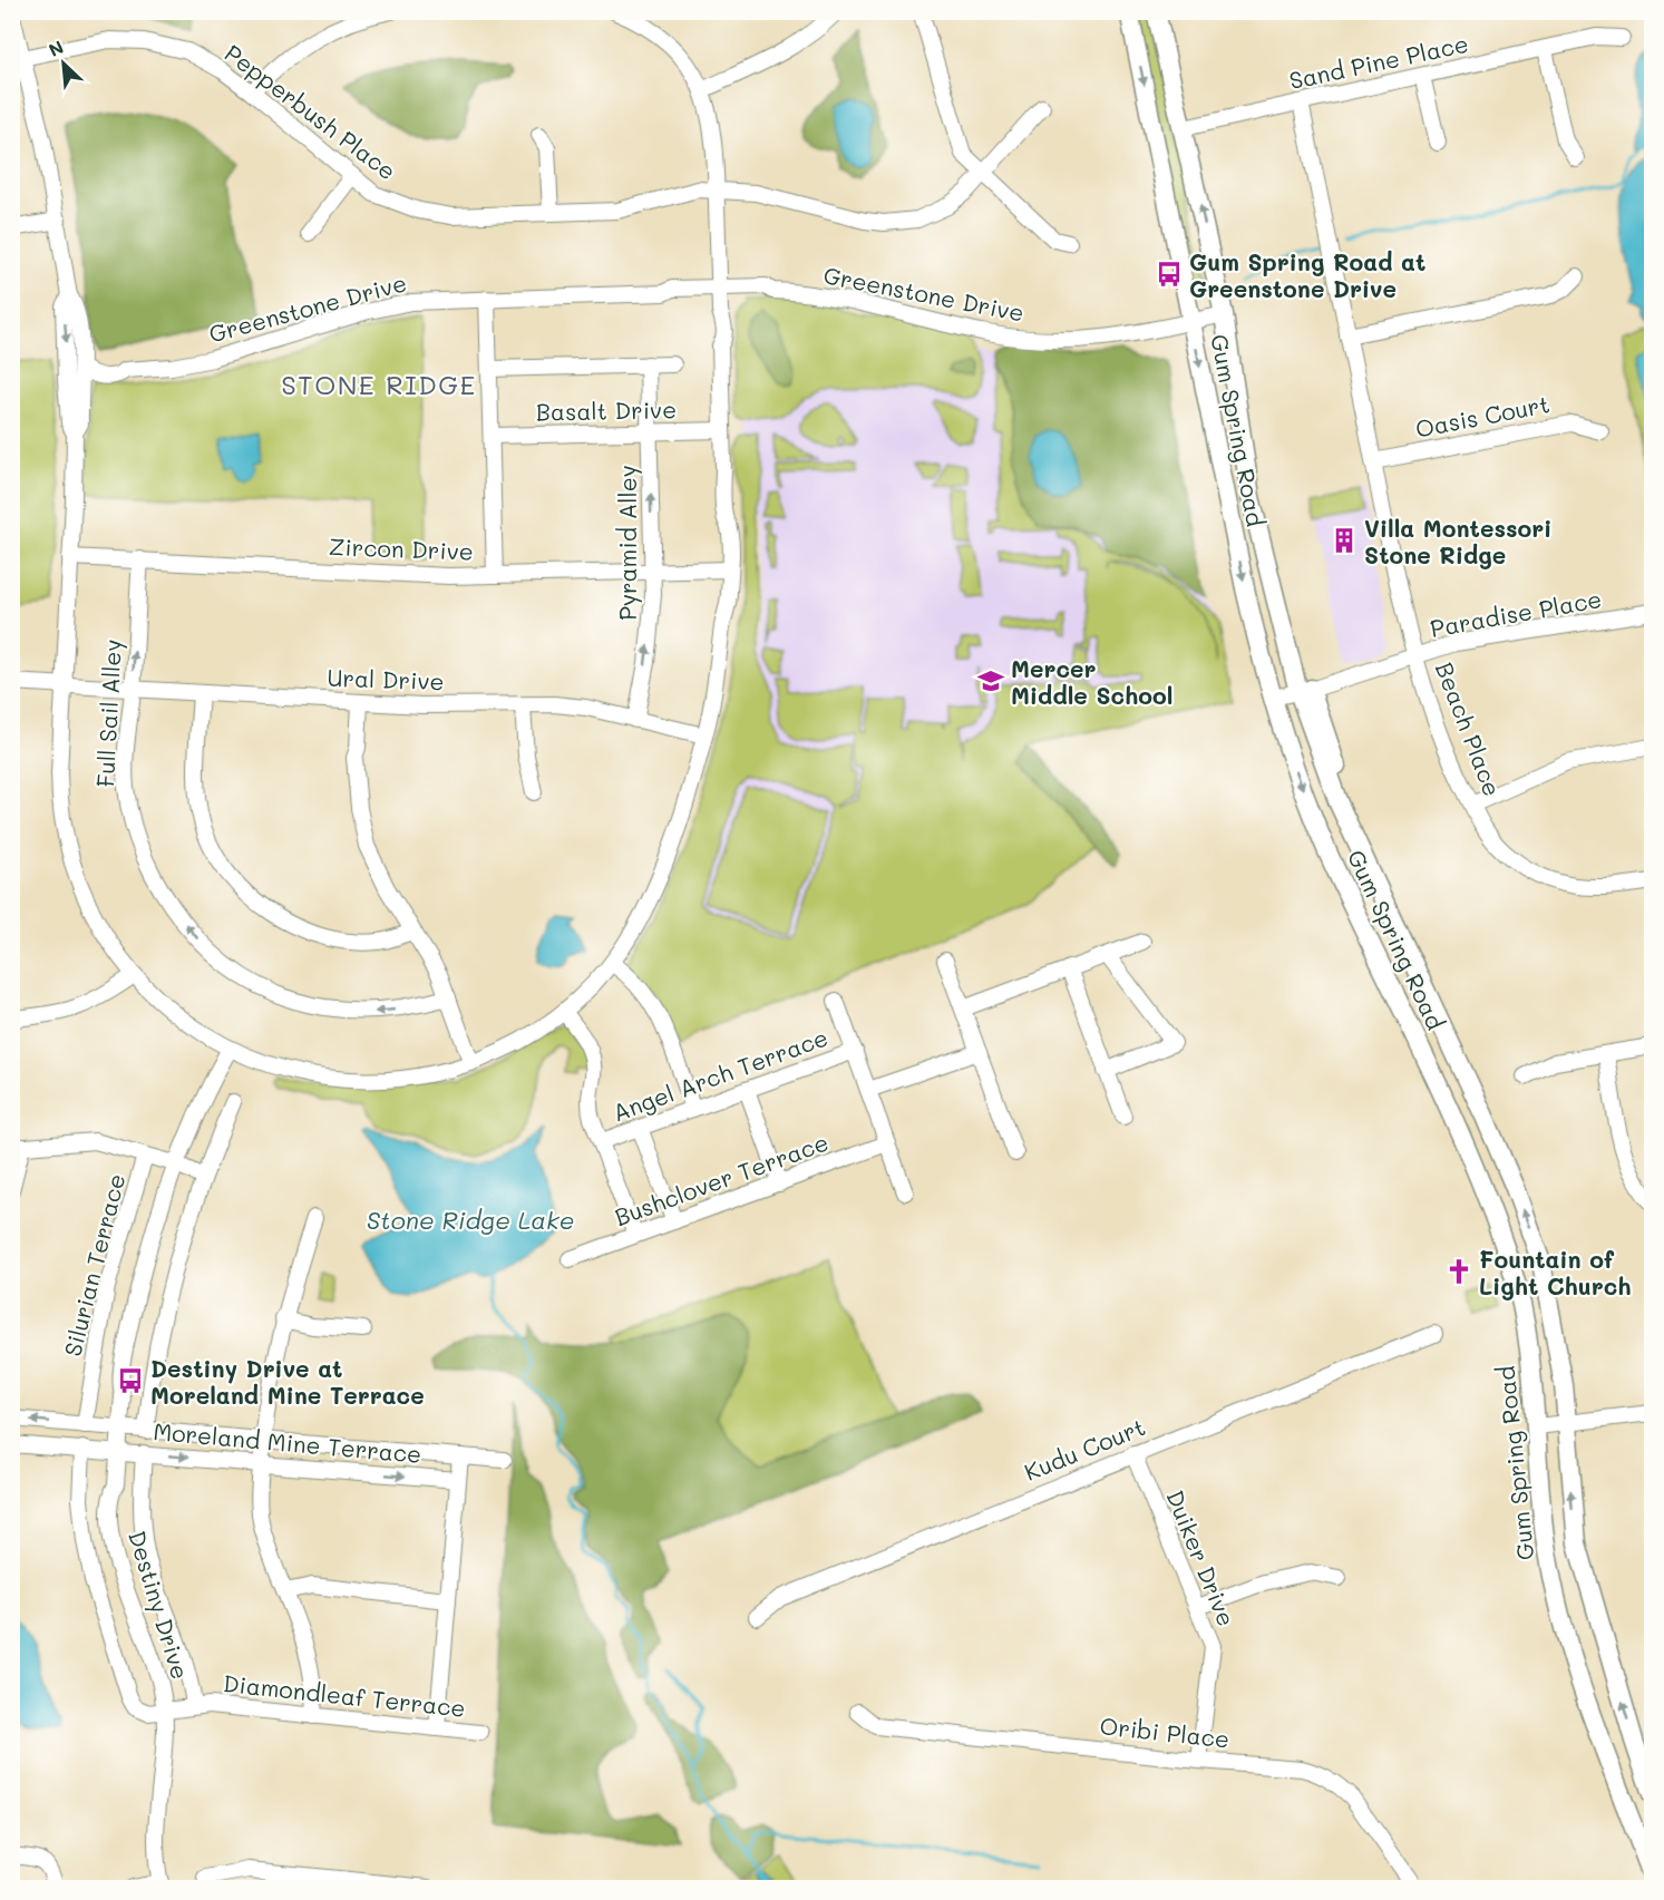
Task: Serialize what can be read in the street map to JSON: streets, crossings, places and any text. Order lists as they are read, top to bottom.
{
  "streets": {
    "main road": ["Gum Spring Road"],
    "street": [
      "Sand Pine Place",
      "Pepperbush Place",
      "Greenstone Drive",
      "Basalt Drive",
      "Oasis Court",
      "Pyramid Alley",
      "Zircon Drive",
      "Paradise Place",
      "Ural Drive",
      "Full Sail Alley",
      "Beach Place",
      "Angel Arch Terrace",
      "Bushclover Terrace",
      "Silurian Terrace",
      "Moreland Mine Terrace",
      "Kudu Court",
      "Duiker Drive",
      "Destiny Drive",
      "Diamondleaf Terrace",
      "Oribi Place"
    ]
  },
  "crossings": [
    ["Sand Pine Place", "Gum Spring Road"],
    ["Sand Pine Place", "Beach Place"],
    ["Greenstone Drive", "Gum Spring Road"],
    ["Basalt Drive", "Pyramid Alley"],
    ["Oasis Court", "Beach Place"],
    ["Gum Spring Road", "Paradise Place"],
    ["Pyramid Alley", "Zircon Drive"],
    ["Pyramid Alley", "Ural Drive"],
    ["Zircon Drive", "Full Sail Alley"],
    ["Paradise Place", "Beach Place"],
    ["Ural Drive", "Full Sail Alley"],
    ["Silurian Terrace", "Moreland Mine Terrace"],
    ["Moreland Mine Terrace", "Destiny Drive"],
    ["Kudu Court", "Duiker Drive"],
    ["Duiker Drive", "Oribi Place"],
    ["Destiny Drive", "Diamondleaf Terrace"]
  ],
  "districts": ["STONE RIDGE"],
  "water": ["Stone Ridge Lake"],
  "places": {
    "bus stop": ["Gum Spring Road at Greenstone Drive", "Destiny Drive at Moreland Mine Terrace"],
    "building": ["Villa Montessori Stone Ridge"],
    "school or university": ["Mercer Middle School"],
    "church": ["Fountain of Light Church"]
  },
  "north": "top left"
}
